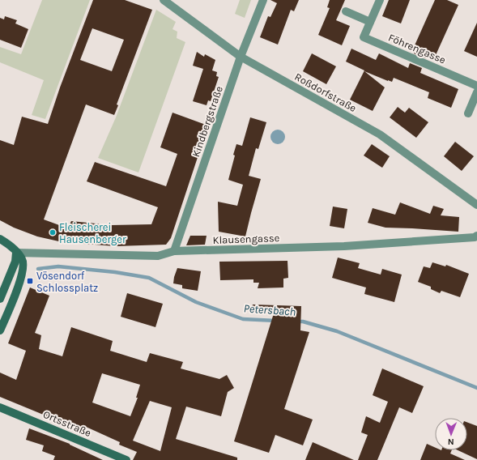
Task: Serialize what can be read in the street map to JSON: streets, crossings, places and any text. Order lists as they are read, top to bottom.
{
  "streets": {
    "street": [
      "Föhrengasse",
      "Roßdorfstraße",
      "Kindbergstraße",
      "Klausengasse",
      "Ortsstraße"
    ]
  },
  "crossings": [
    ["Roßdorfstraße", "Kindbergstraße"],
    ["Kindbergstraße", "Klausengasse"]
  ],
  "water": ["Petersbach"],
  "places": {
    "other": ["Fleischerei Hausenberger"],
    "transit": ["Vösendorf Schlossplatz"]
  },
  "north": "bottom"
}
